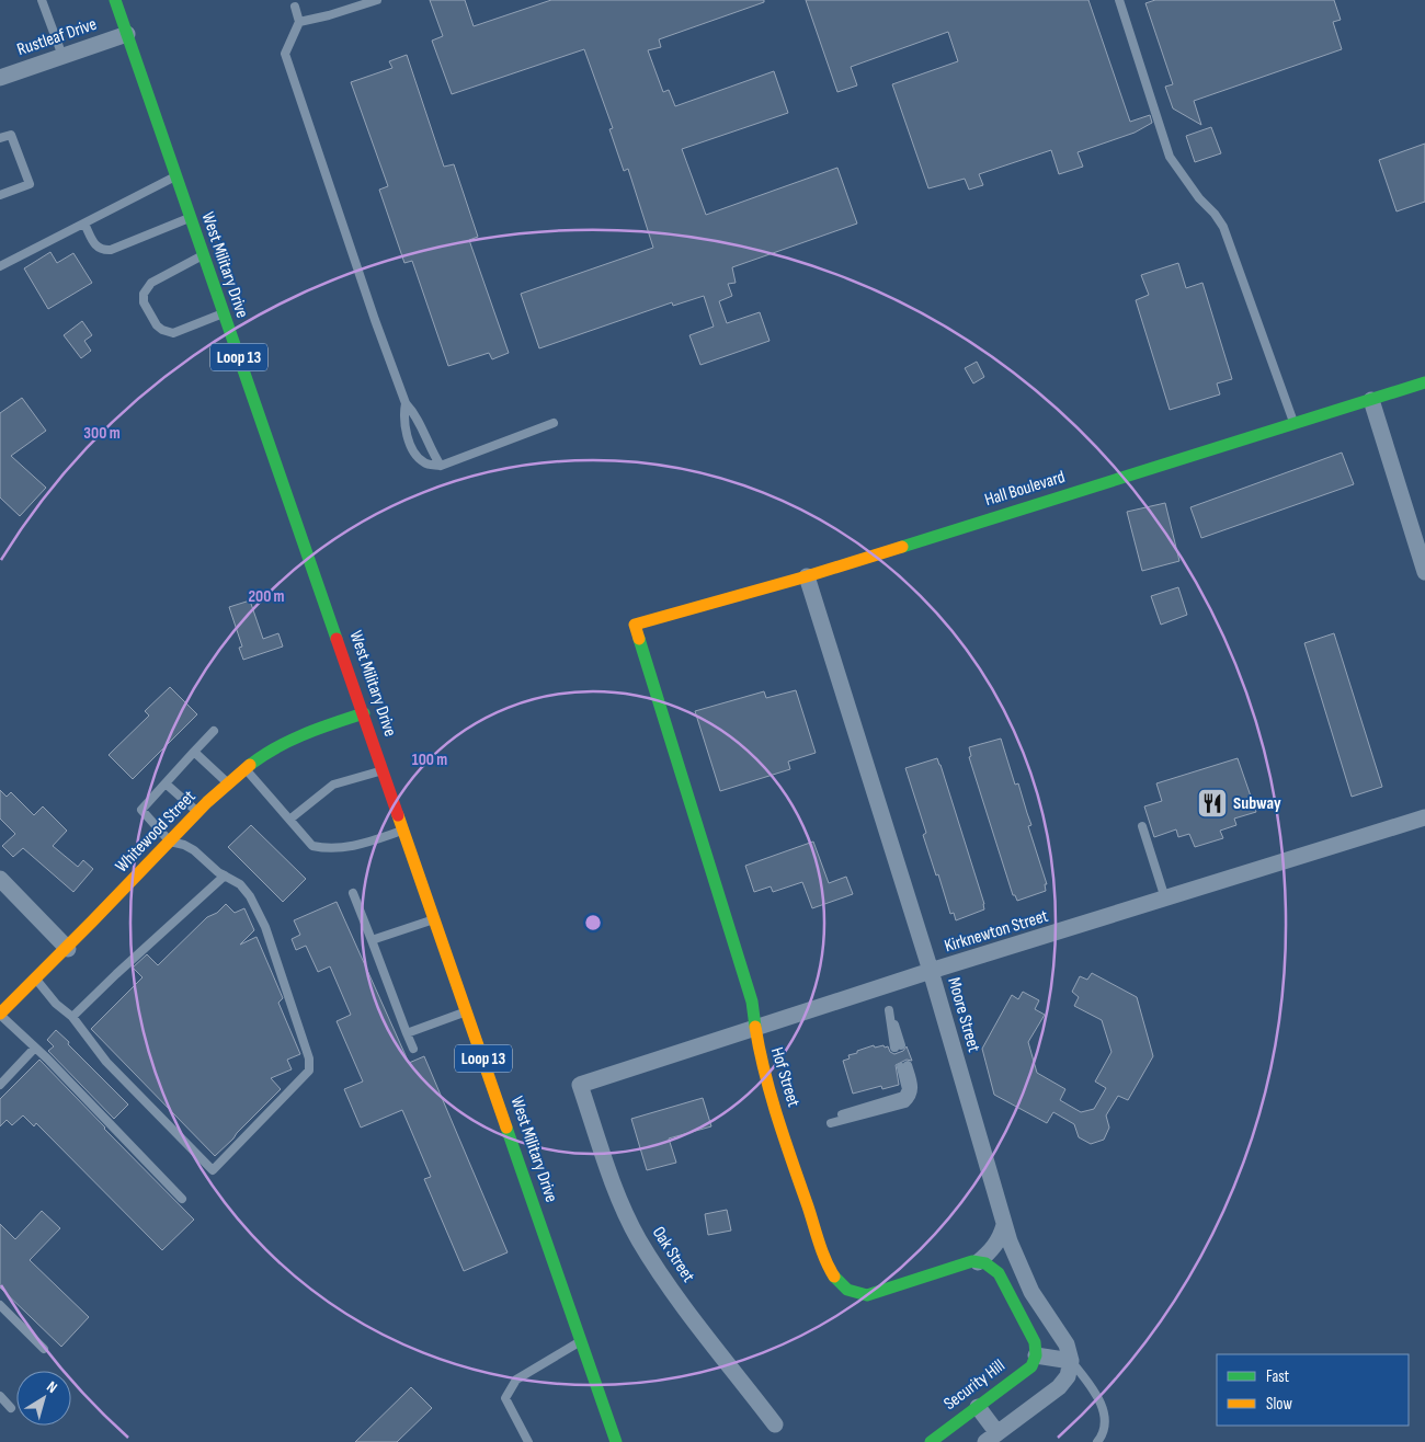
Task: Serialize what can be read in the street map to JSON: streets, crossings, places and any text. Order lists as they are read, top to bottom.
{
  "streets": {
    "street": [
      "Rustleaf Drive",
      "West Military Drive",
      "Loop 13",
      "Hall Boulevard",
      "Whitewood Street",
      "Kirknewton Street",
      "Moore Street",
      "Hof Street",
      "Oak Street",
      "Security Hill"
    ]
  },
  "crossings": [
    ["Rustleaf Drive", "West Military Drive"],
    ["West Military Drive", "Whitewood Street"],
    ["Hall Boulevard", "Moore Street"],
    ["Hall Boulevard", "Hof Street"],
    ["Kirknewton Street", "Moore Street"],
    ["Kirknewton Street", "Hof Street"],
    ["Kirknewton Street", "Oak Street"]
  ],
  "places": {
    "restaurant": ["Subway"]
  },
  "legend": ["Fast", "Slow"],
  "north": "top right",
  "rings": ["300 m", "200 m", "100 m"]
}
